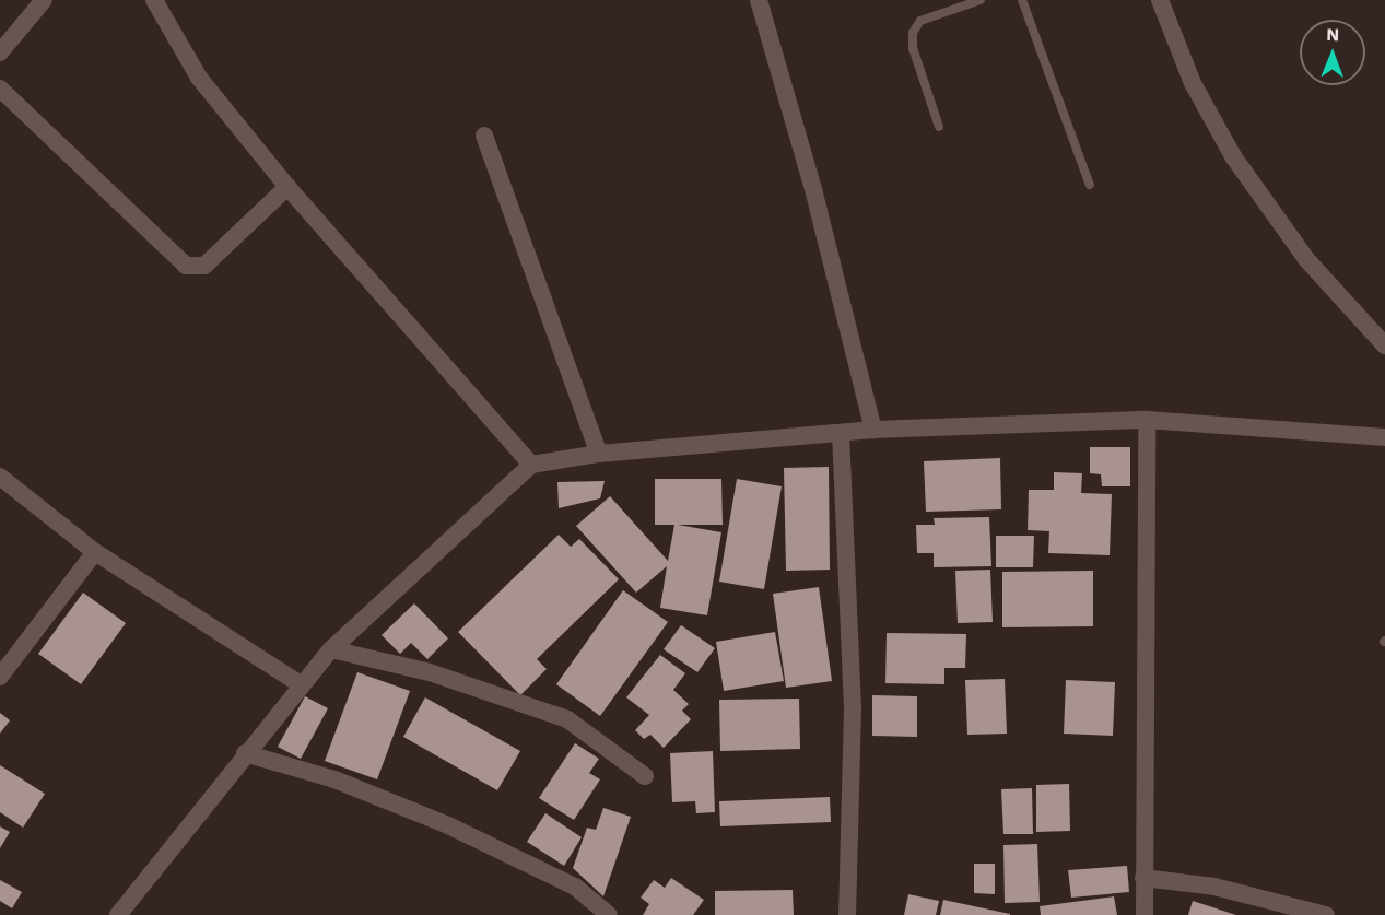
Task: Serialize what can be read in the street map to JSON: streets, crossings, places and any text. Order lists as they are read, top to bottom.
{
  "north": "top"
}
